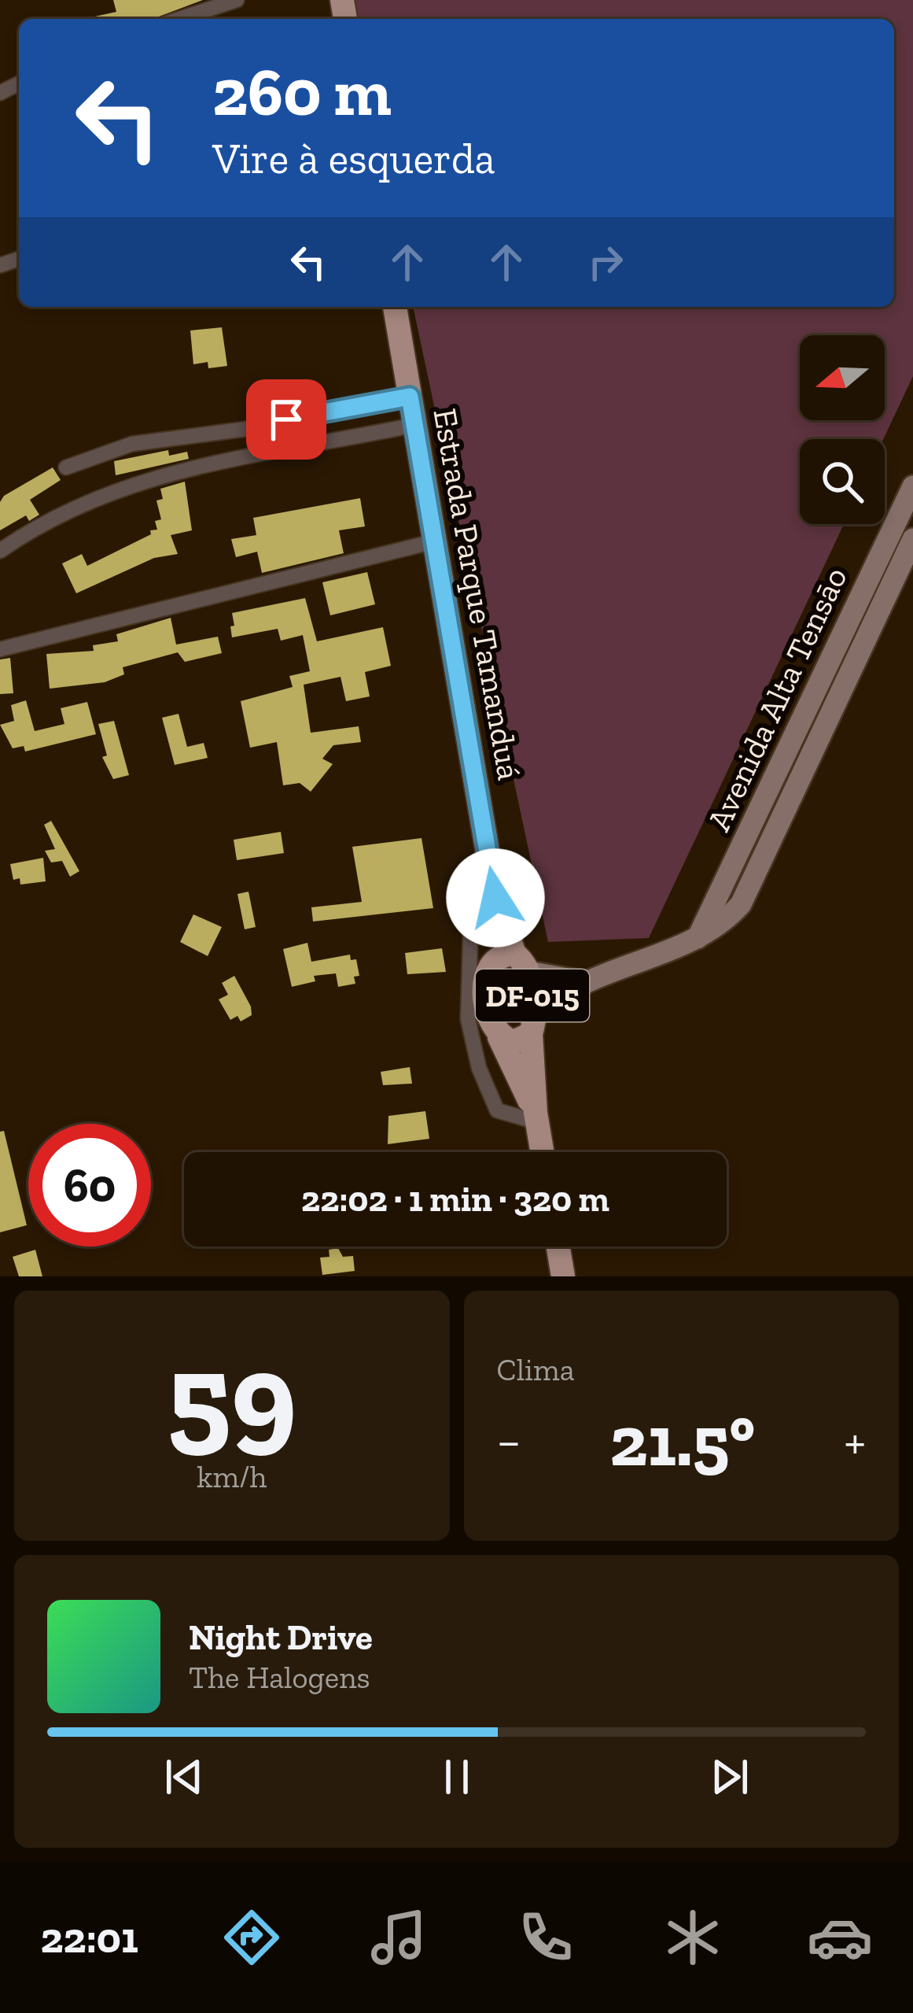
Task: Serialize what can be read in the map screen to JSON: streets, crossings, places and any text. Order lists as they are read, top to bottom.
{
  "streets": {
    "main road": ["Estrada Parque Tamanduá", "DF-015"],
    "street": ["Avenida Alta Tensāo"]
  },
  "crossings": [
    ["Estrada Parque Tamanduá", "DF-015"],
    ["Avenida Alta Tensāo", "DF-015"]
  ],
  "north": "left",
  "page": {
    "turn": ["260 m", "Vire à esquerda"],
    "limit": "60",
    "trip": "22:02 · 1 min · 320 m",
    "tile": [
      ["59", "km/h"],
      "Clima"
    ],
    "heat": ["−", "21.5°", "+"],
    "song": ["Night Drive", "The Halogens"],
    "tabs": "22:01"
  }
}
